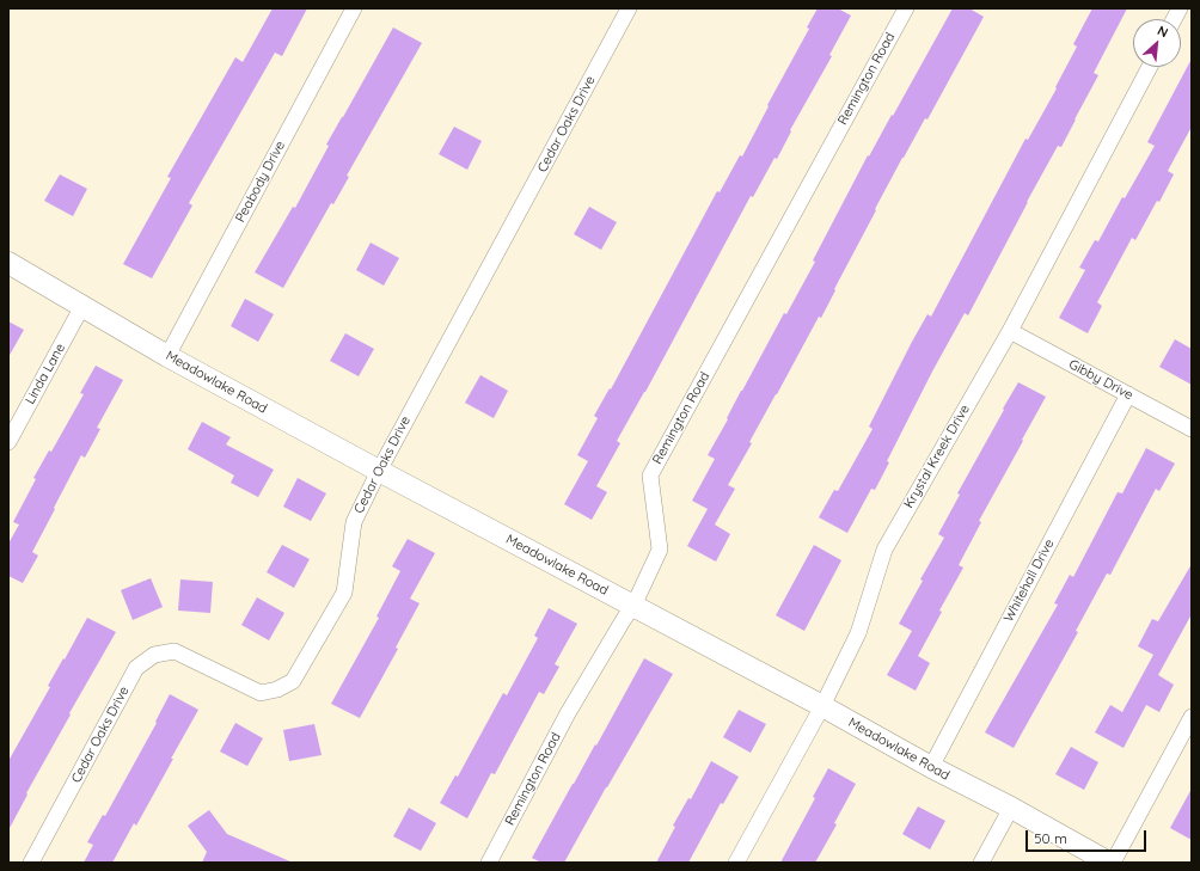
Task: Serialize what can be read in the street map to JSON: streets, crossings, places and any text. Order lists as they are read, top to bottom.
{
  "streets": {
    "street": [
      "Remington Road",
      "Cedar Oaks Drive",
      "Peabody Drive",
      "Linda Lane",
      "Gibby Drive",
      "Meadowlake Road",
      "Krystal Kreek Drive",
      "Whitehall Drive"
    ]
  },
  "crossings": [
    ["Remington Road", "Meadowlake Road"],
    ["Cedar Oaks Drive", "Meadowlake Road"],
    ["Peabody Drive", "Meadowlake Road"],
    ["Linda Lane", "Meadowlake Road"],
    ["Gibby Drive", "Krystal Kreek Drive"],
    ["Gibby Drive", "Whitehall Drive"],
    ["Meadowlake Road", "Krystal Kreek Drive"],
    ["Meadowlake Road", "Whitehall Drive"]
  ],
  "scale_bar": "50 m",
  "north": "top right"
}
